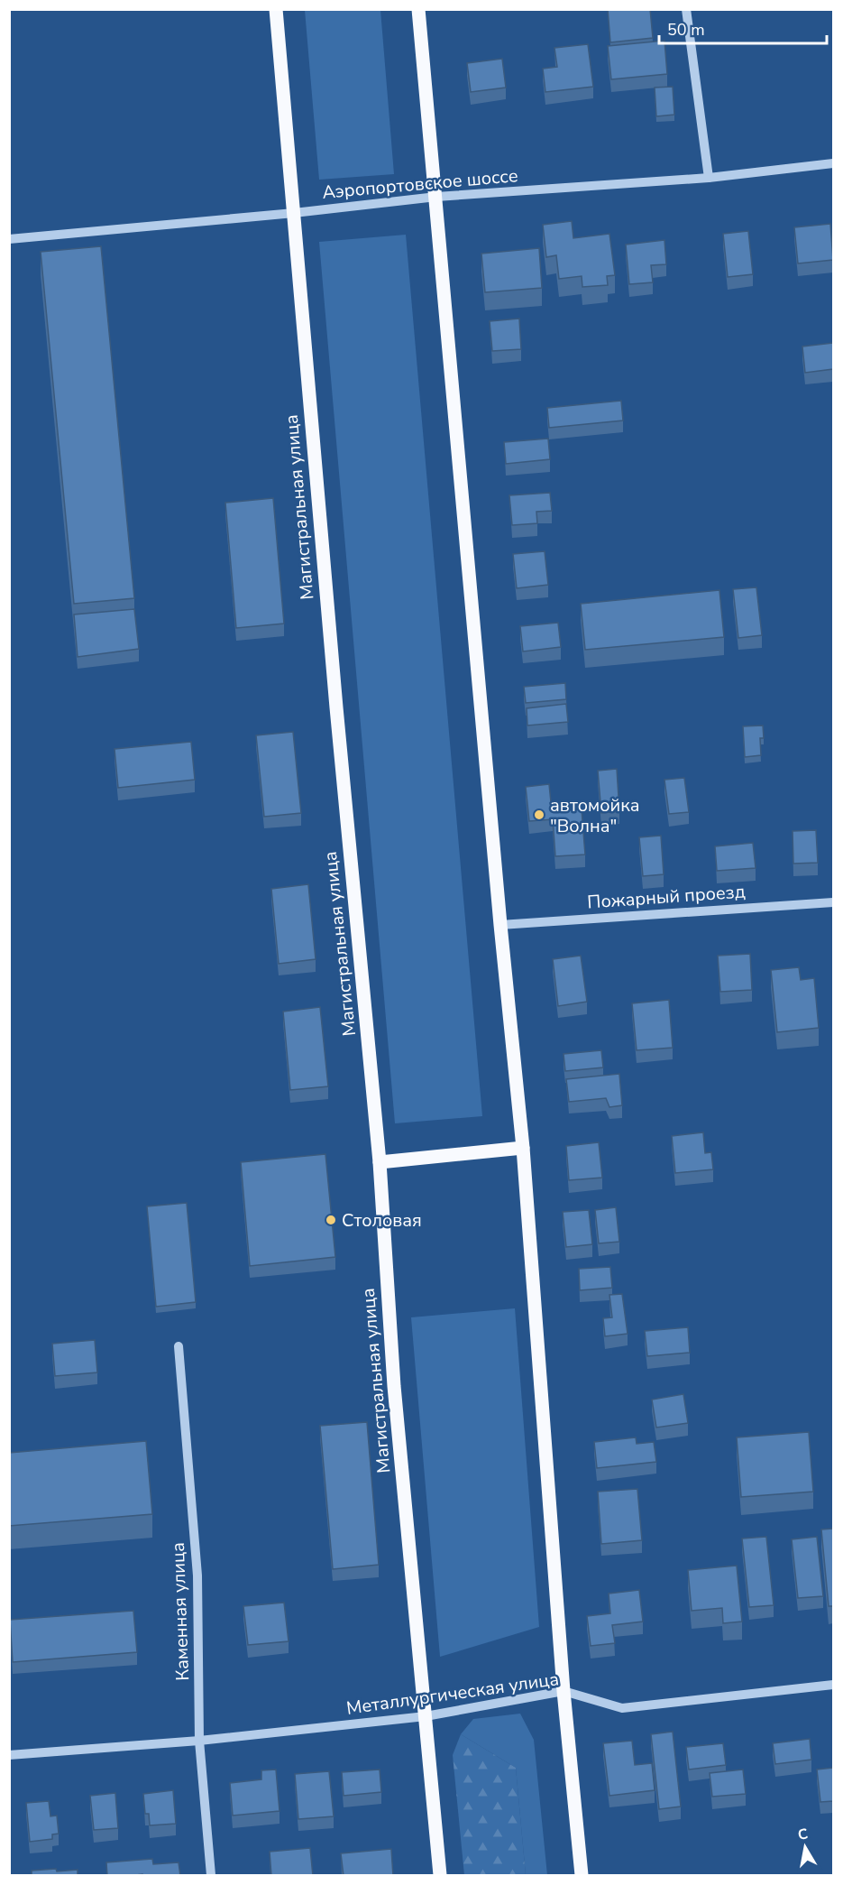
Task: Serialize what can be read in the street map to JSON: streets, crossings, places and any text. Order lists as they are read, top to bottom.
{
  "streets": {
    "main road": ["Магистральная улица"],
    "street": [
      "Аэропортовское шоссе",
      "Пожарный проезд",
      "Каменная улица",
      "Металлургическая улица"
    ]
  },
  "crossings": [
    ["Аэропортовское шоссе", "Магистральная улица"],
    ["Магистральная улица", "Металлургическая улица"],
    ["Каменная улица", "Металлургическая улица"]
  ],
  "places": ["автомойка \"Волна\"", "Столовая"],
  "scale_bar": "50 m",
  "north": "top"
}
